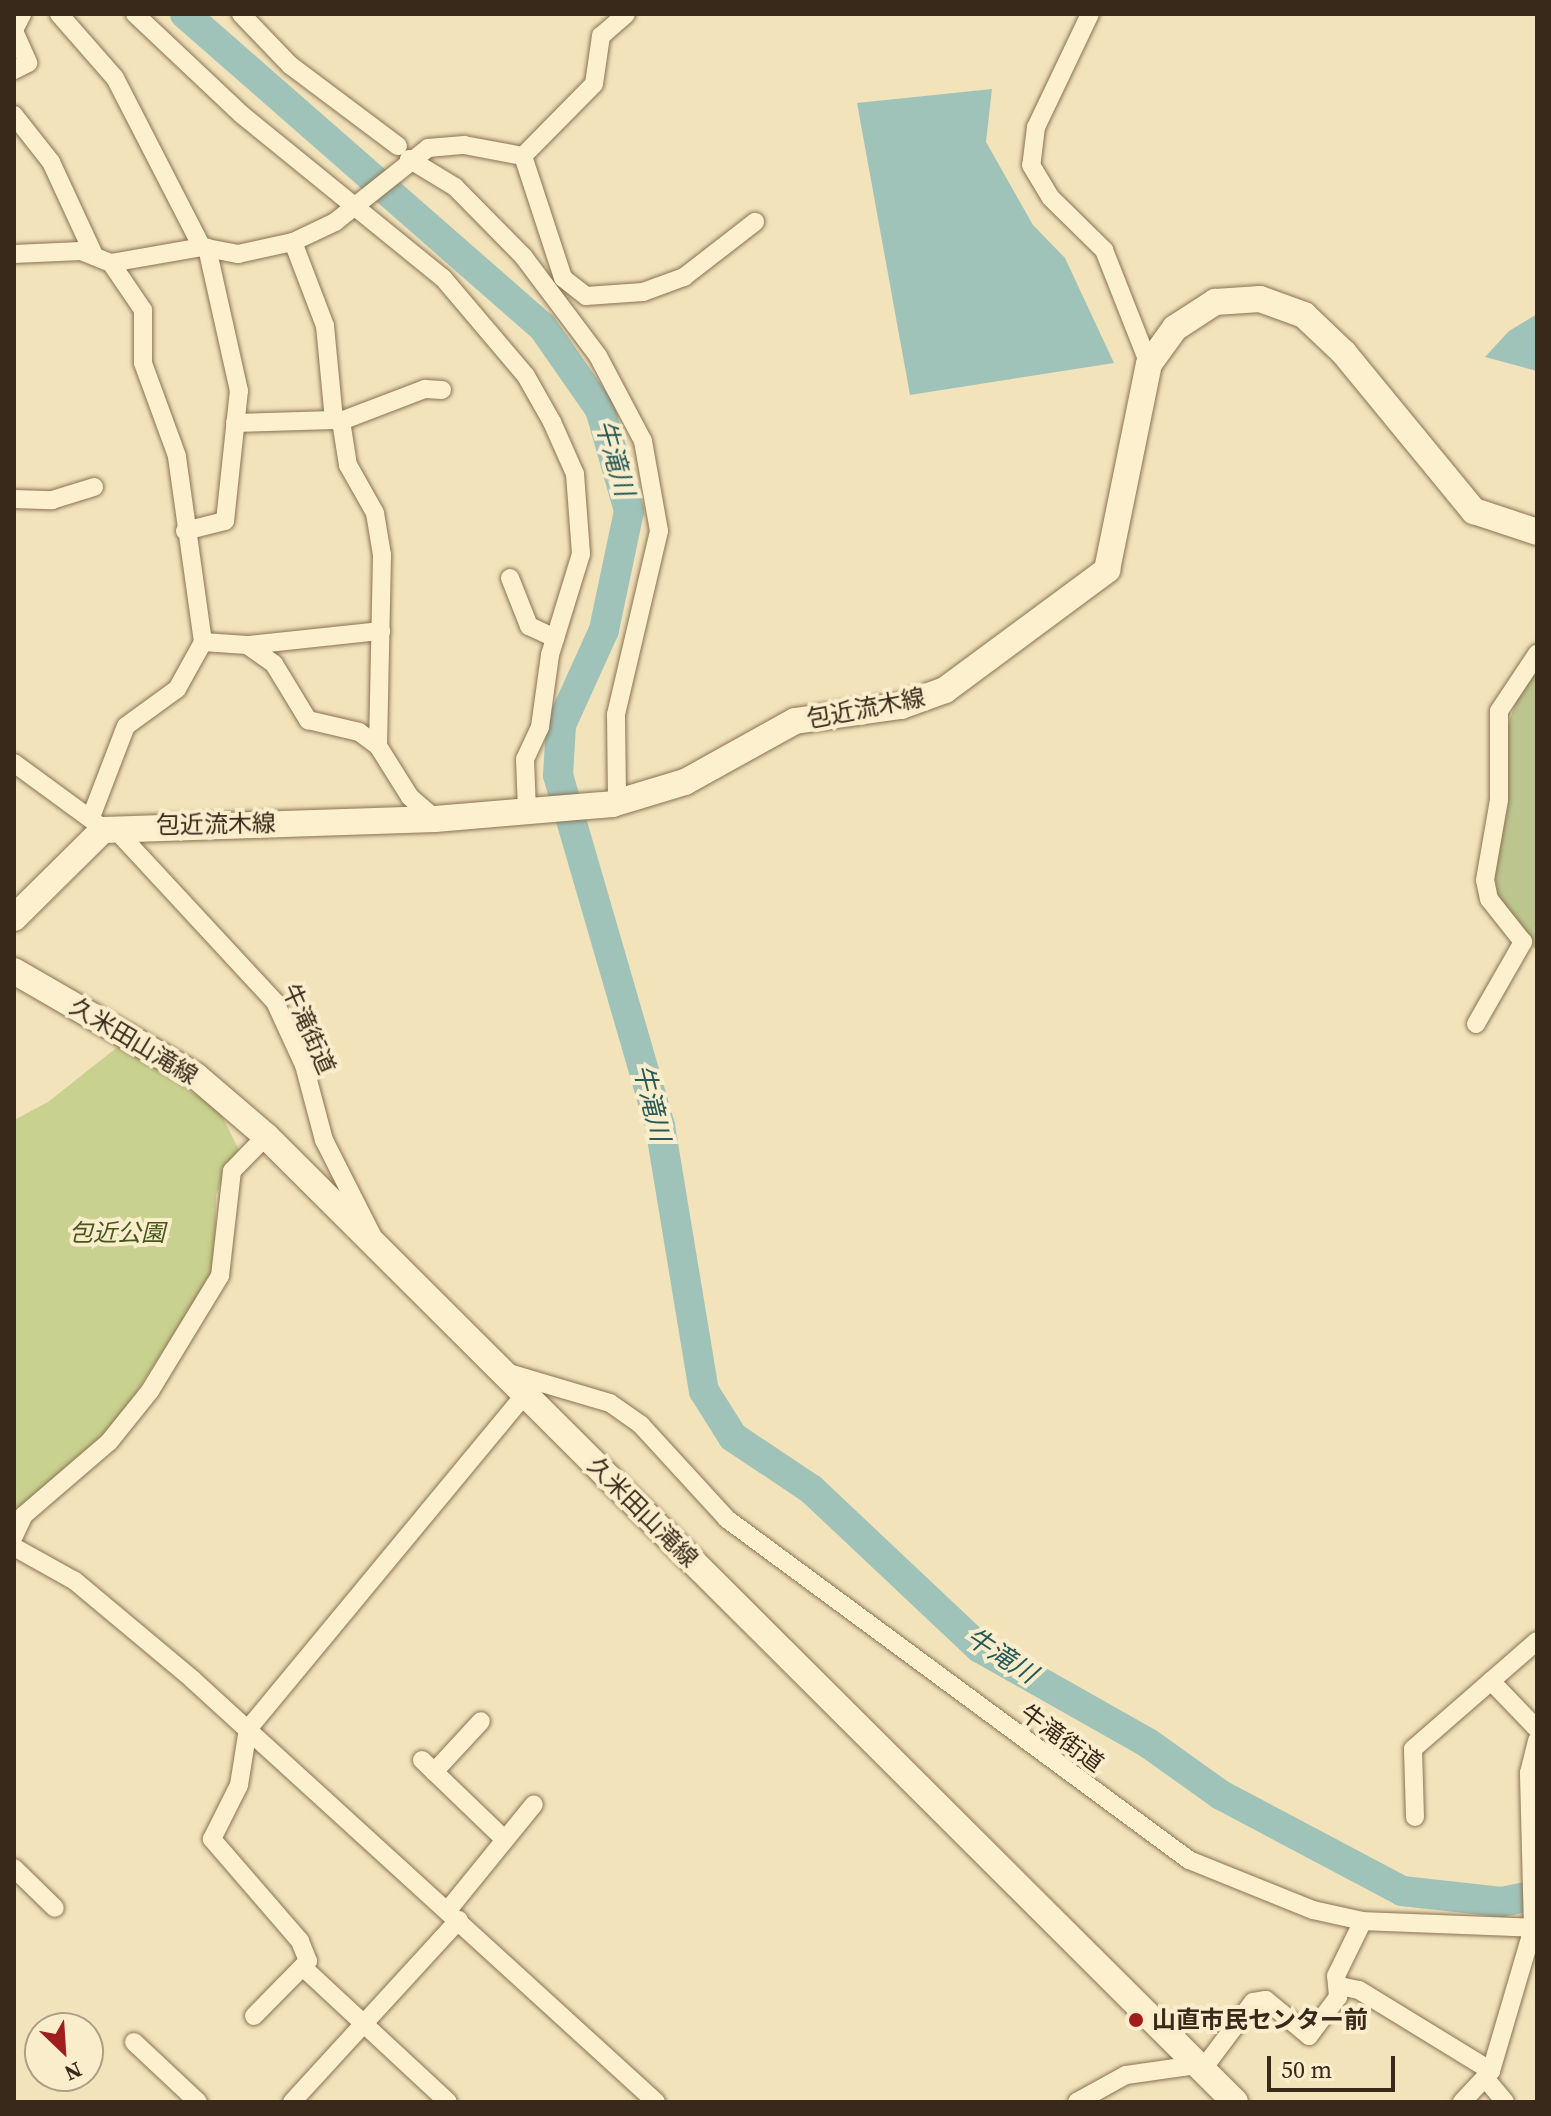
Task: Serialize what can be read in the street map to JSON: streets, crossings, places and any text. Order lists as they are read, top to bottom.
{
  "streets": {
    "street": ["包近流木線", "牛滝街道", "久米田山滝線"]
  },
  "crossings": [
    ["包近流木線", "牛滝街道"],
    ["牛滝街道", "久米田山滝線"]
  ],
  "water": ["牛滝川"],
  "parks": ["包近公園"],
  "places": ["山直市民センター前"],
  "scale_bar": "50 m",
  "north": "bottom right"
}
